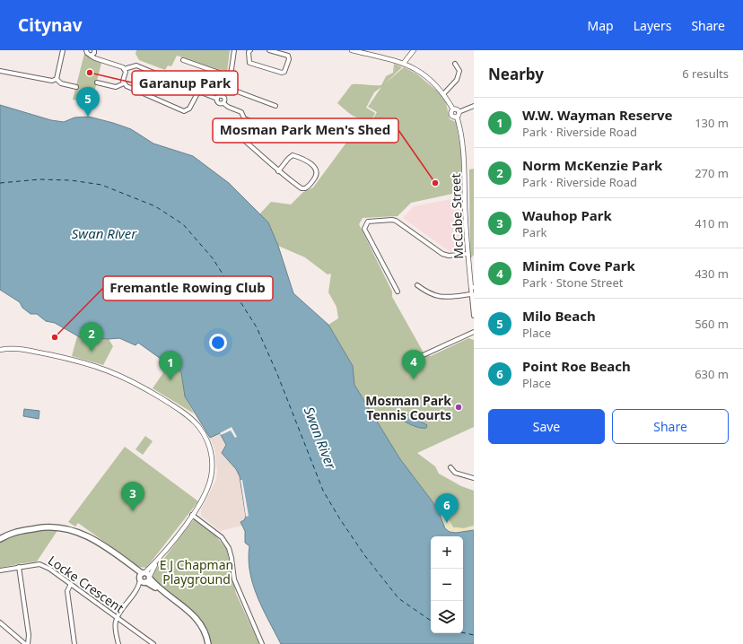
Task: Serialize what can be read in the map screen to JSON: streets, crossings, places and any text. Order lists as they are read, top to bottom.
{
  "streets": {
    "street": ["McCabe Street", "Locke Crescent"]
  },
  "water": ["Swan River"],
  "parks": ["E J Chapman Playground"],
  "places": [
    "Garanup Park",
    "Mosman Park Men's Shed",
    "Fremantle Rowing Club",
    "Mosman Park Tennis Courts"
  ],
  "page": {
    "header": "Citynav",
    "nav": ["Map", "Layers", "Share"],
    "heading": ["Nearby", "6 results"],
    "pins": [
      "5",
      "2",
      "4",
      "1",
      "3",
      "6"
    ],
    "list": [
      {
        "mark": "1",
        "name": "W.W. Wayman Reserve",
        "note": "Park · Riverside Road",
        "value": "130 m"
      },
      {
        "mark": "2",
        "name": "Norm McKenzie Park",
        "note": "Park · Riverside Road",
        "value": "270 m"
      },
      {
        "mark": "3",
        "name": "Wauhop Park",
        "note": "Park",
        "value": "410 m"
      },
      {
        "mark": "4",
        "name": "Minim Cove Park",
        "note": "Park · Stone Street",
        "value": "430 m"
      },
      {
        "mark": "5",
        "name": "Milo Beach",
        "note": "Place",
        "value": "560 m"
      },
      {
        "mark": "6",
        "name": "Point Roe Beach",
        "note": "Place",
        "value": "630 m"
      }
    ],
    "buttons": ["Save", "Share"],
    "map_buttons": ["+", "−"]
  }
}
